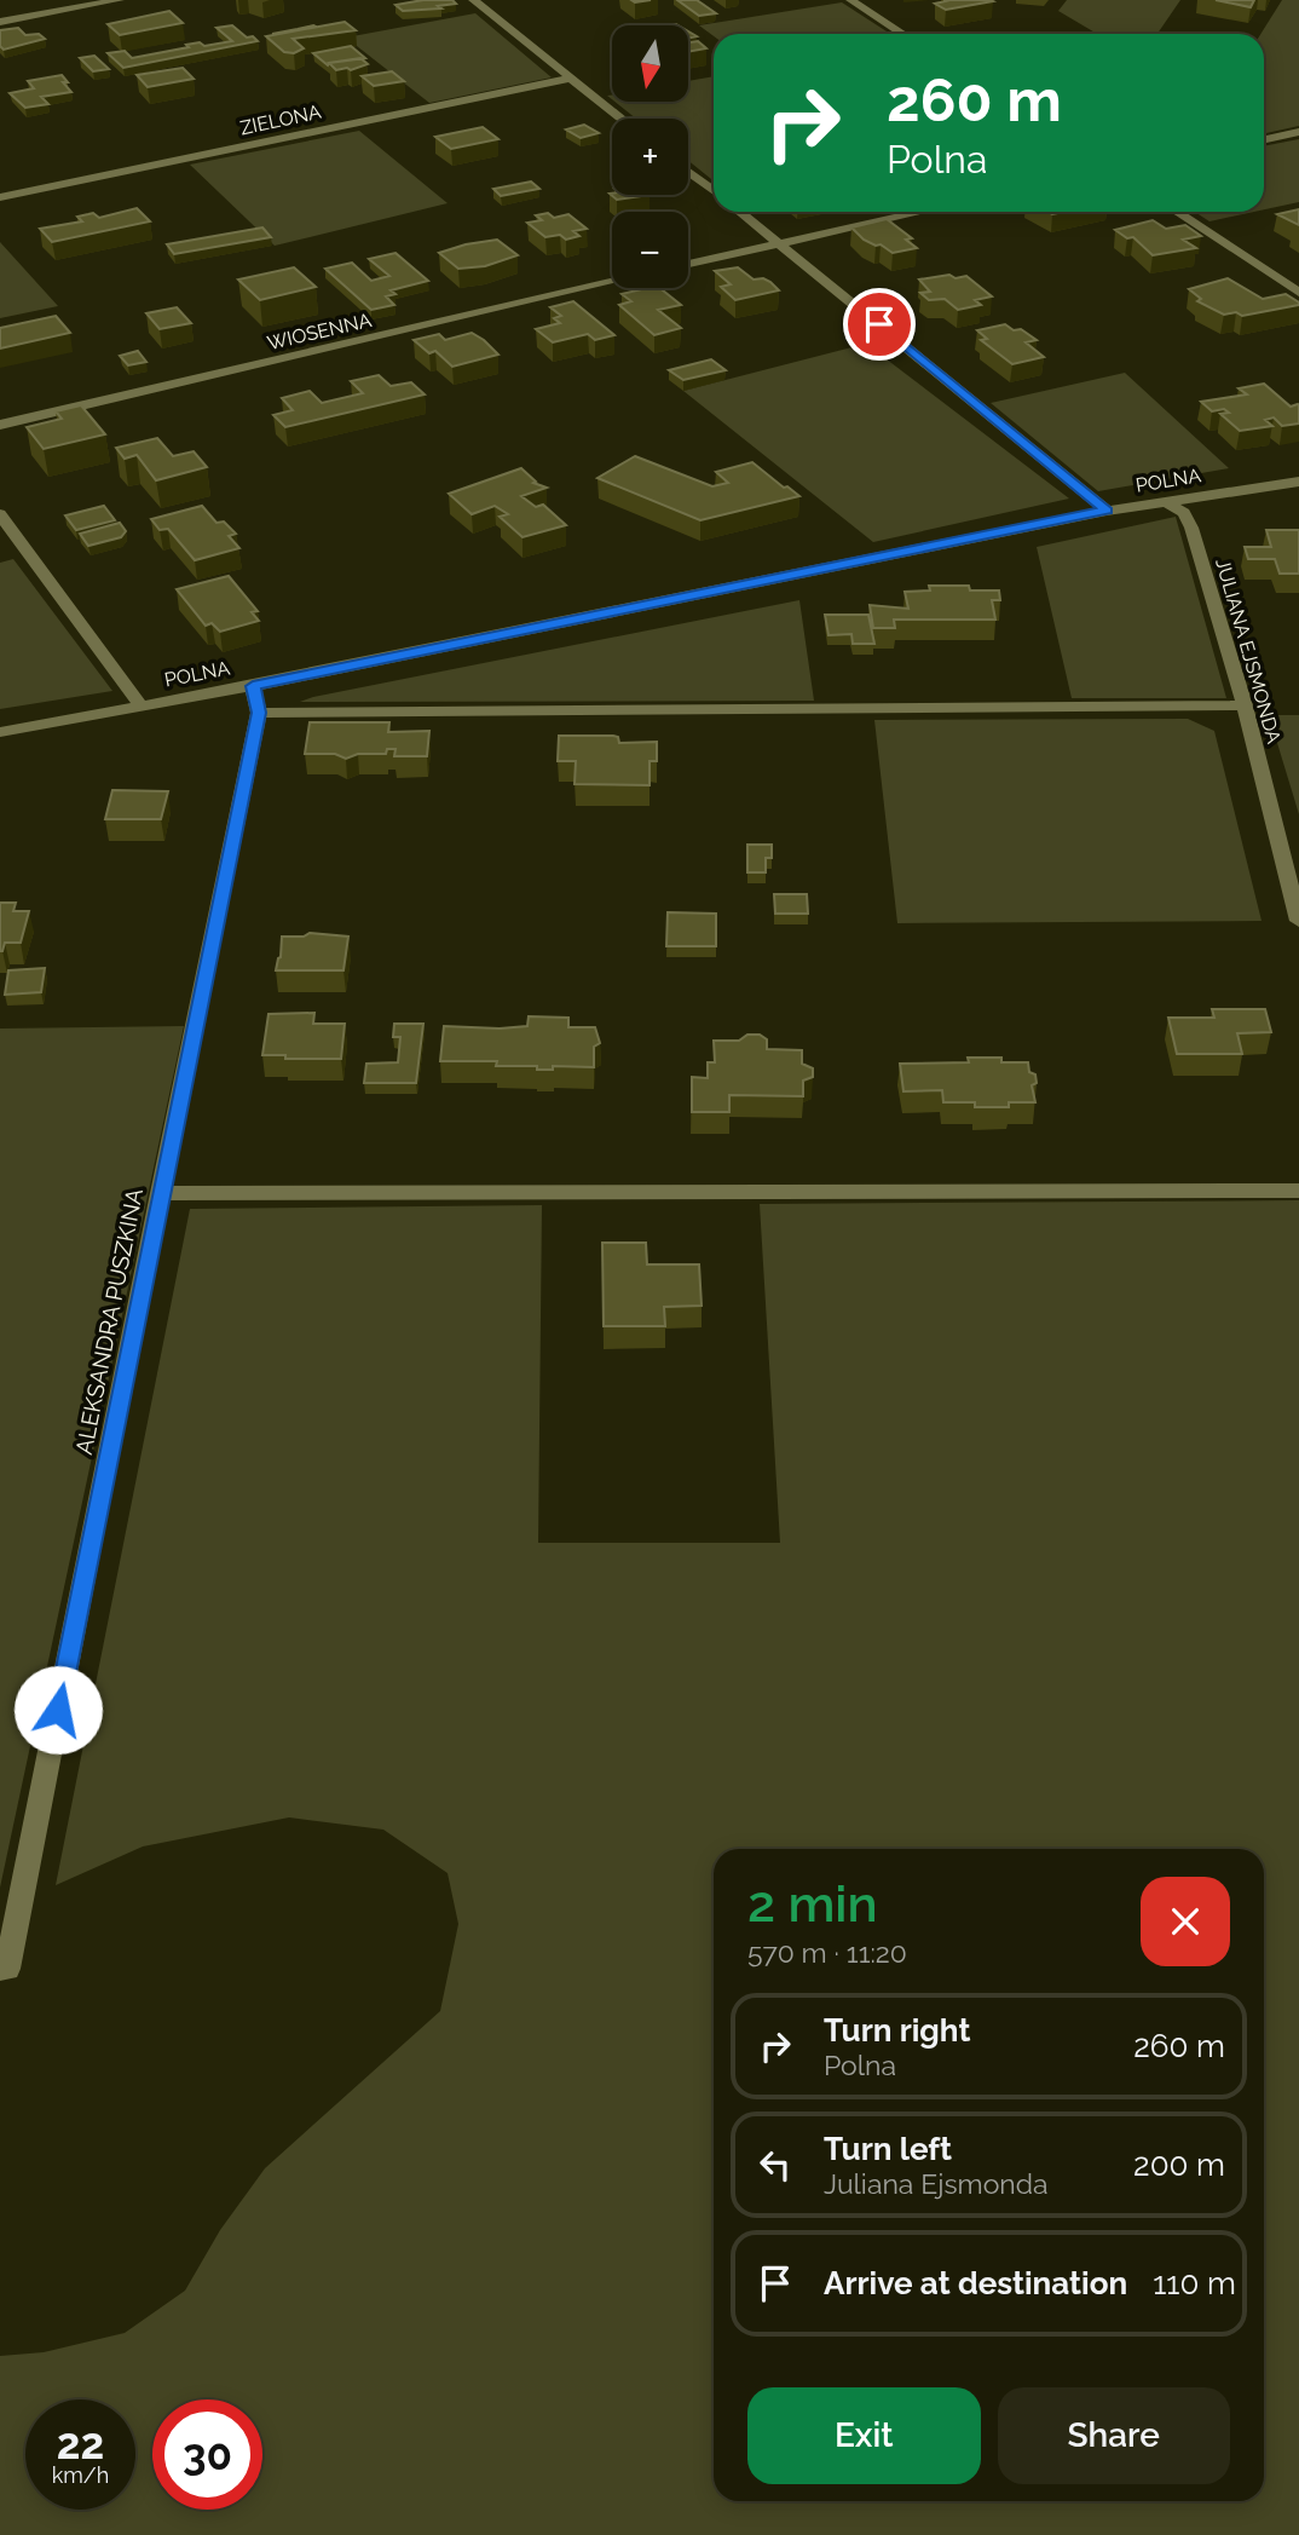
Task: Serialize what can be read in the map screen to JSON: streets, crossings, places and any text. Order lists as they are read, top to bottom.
{
  "streets": {
    "street": [
      "ZIELONA",
      "WIOSENNA",
      "POLNA",
      "JULIANA EJSMONDA",
      "ALEKSANDRA PUSZKINA"
    ]
  },
  "crossings": [
    ["POLNA", "JULIANA EJSMONDA"],
    ["POLNA", "ALEKSANDRA PUSZKINA"]
  ],
  "north": "bottom",
  "page": {
    "map_buttons": ["+", "−"],
    "turn": ["260 m", "Polna"],
    "heading": ["2 min", "570 m · 11:20"],
    "list": [
      {
        "name": "Turn right",
        "note": "Polna",
        "value": "260 m"
      },
      {
        "name": "Turn left",
        "note": "Juliana Ejsmonda",
        "value": "200 m"
      },
      {
        "name": "Arrive at destination",
        "value": "110 m"
      }
    ],
    "buttons": ["Exit", "Share"],
    "speed": "22 km/h",
    "limit": "30"
  }
}
